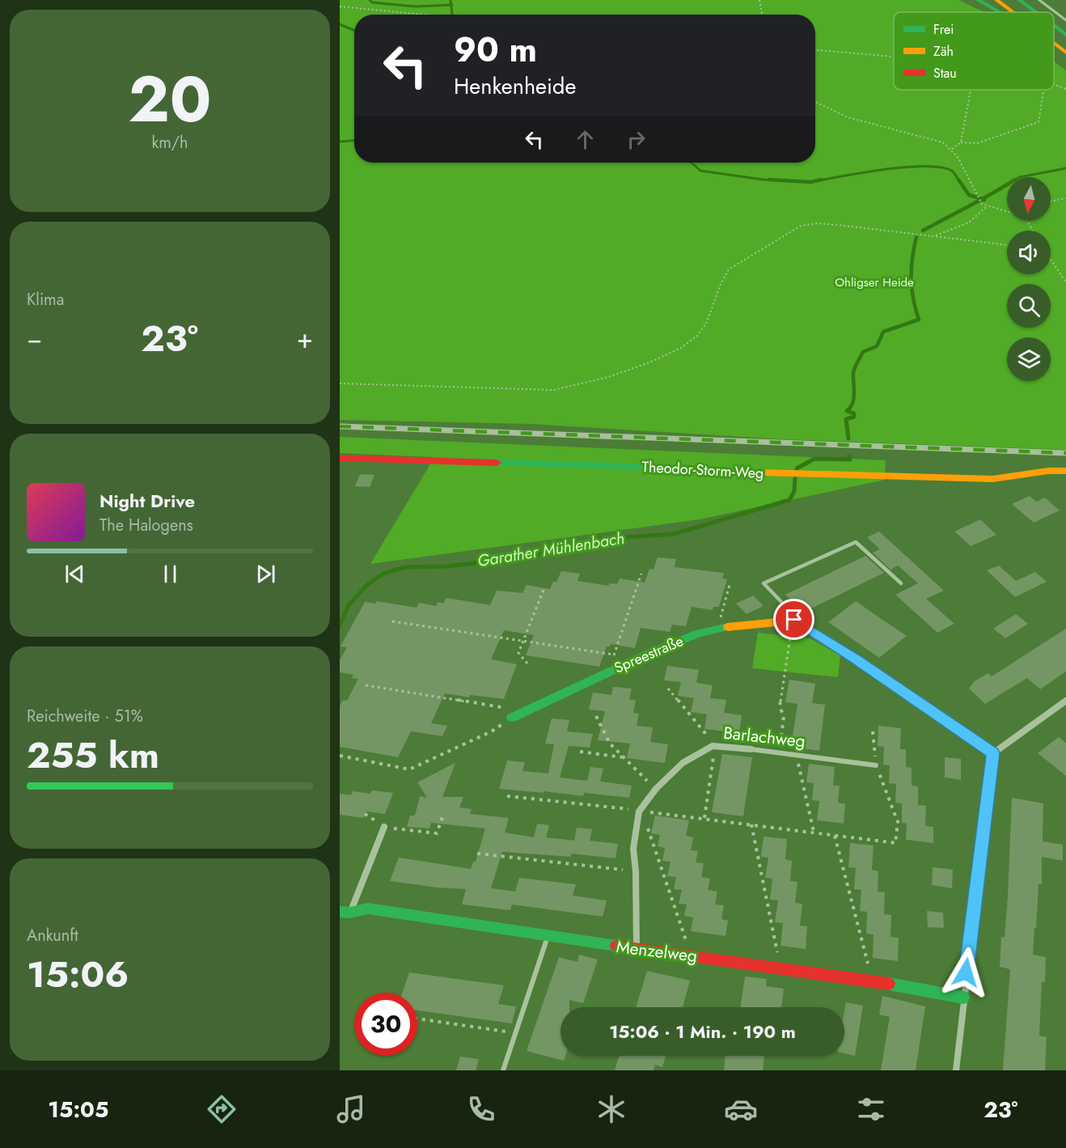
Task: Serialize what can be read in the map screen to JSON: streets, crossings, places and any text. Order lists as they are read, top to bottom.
{
  "streets": {
    "main road": ["Theodor-Storm-Weg", "Spreestraße", "Menzelweg"],
    "street": ["Barlachweg"]
  },
  "crossings": [
    ["Barlachweg", "Menzelweg"]
  ],
  "water": ["Garather Mühlenbach"],
  "parks": ["Ohligser Heide"],
  "legend": ["Frei", "Zäh", "Stau"],
  "north": "bottom",
  "page": {
    "tile": [
      ["20", "km/h"],
      "Klima",
      ["Reichweite · 51%", "255 km"],
      ["Ankunft", "15:06"]
    ],
    "turn": ["90 m", "Henkenheide"],
    "heat": ["−", "23°", "+"],
    "song": ["Night Drive", "The Halogens"],
    "limit": "30",
    "trip": "15:06 · 1 Min. · 190 m",
    "tabs": ["15:05", "23°"]
  }
}
